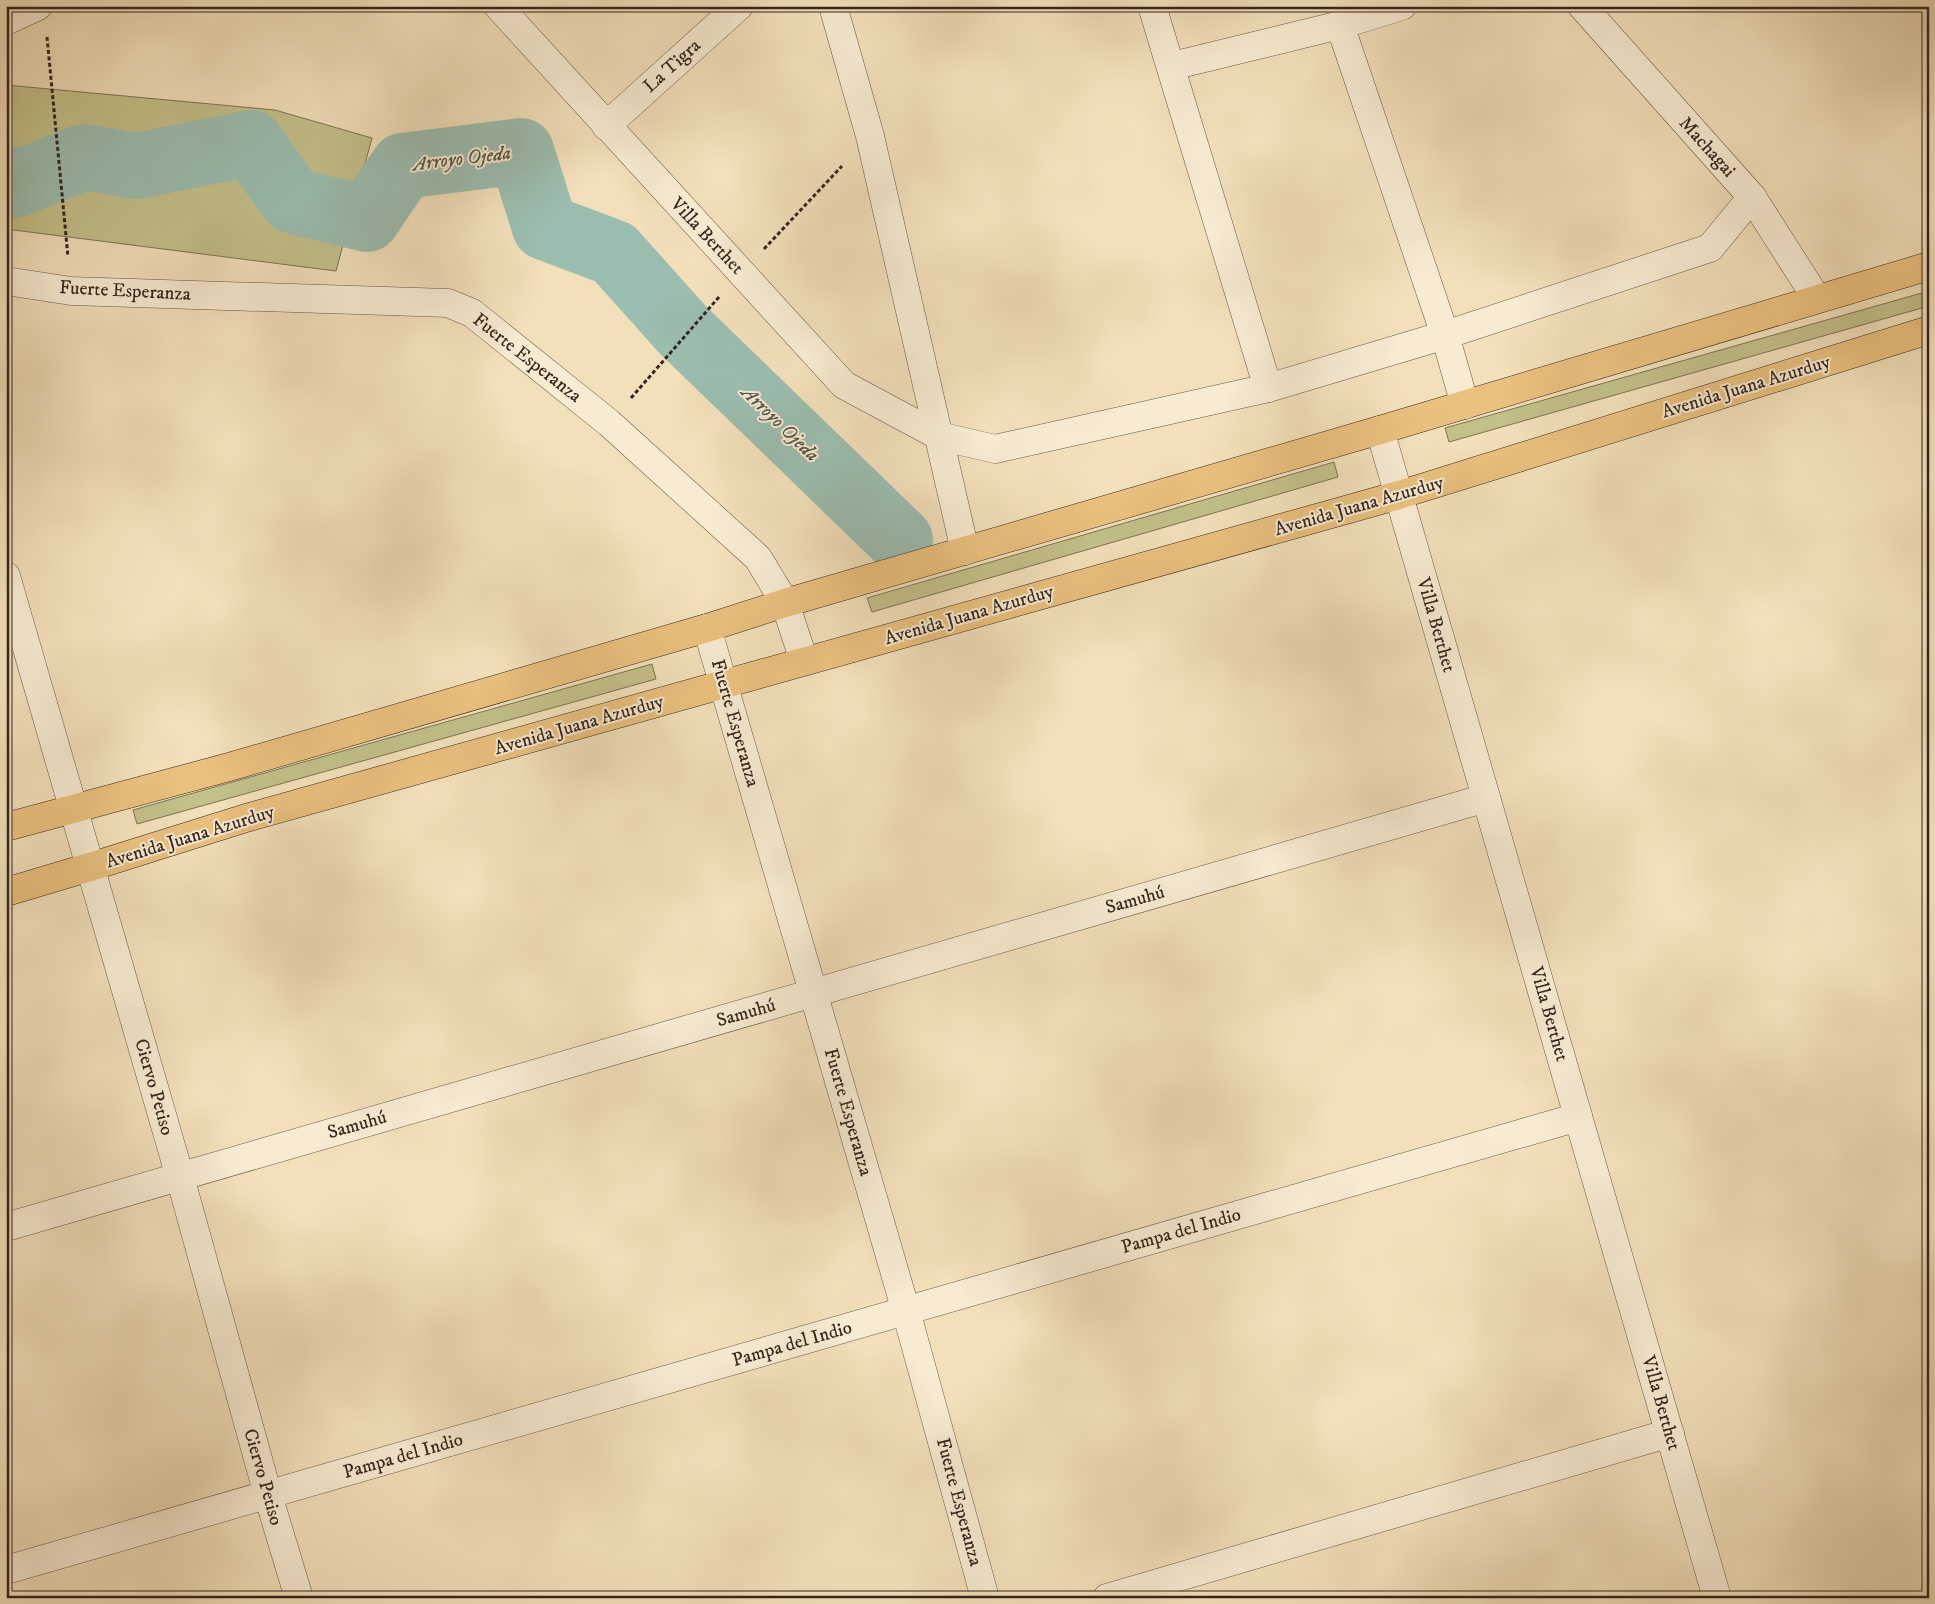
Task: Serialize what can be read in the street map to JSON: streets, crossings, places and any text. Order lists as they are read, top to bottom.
{
  "streets": {
    "main road": ["Avenida Juana Azurduy"],
    "street": [
      "La Tigra",
      "Machagai",
      "Villa Berthet",
      "Fuerte Esperanza",
      "Samuhú",
      "Ciervo Petiso",
      "Pampa del Indio"
    ]
  },
  "crossings": [
    ["La Tigra", "Villa Berthet"],
    ["Machagai", "Villa Berthet"],
    ["Villa Berthet", "Avenida Juana Azurduy"],
    ["Villa Berthet", "Samuhú"],
    ["Villa Berthet", "Pampa del Indio"],
    ["Fuerte Esperanza", "Avenida Juana Azurduy"],
    ["Fuerte Esperanza", "Samuhú"],
    ["Fuerte Esperanza", "Pampa del Indio"],
    ["Avenida Juana Azurduy", "Ciervo Petiso"],
    ["Samuhú", "Ciervo Petiso"],
    ["Ciervo Petiso", "Pampa del Indio"]
  ],
  "water": ["Arroyo Ojeda"]
}
